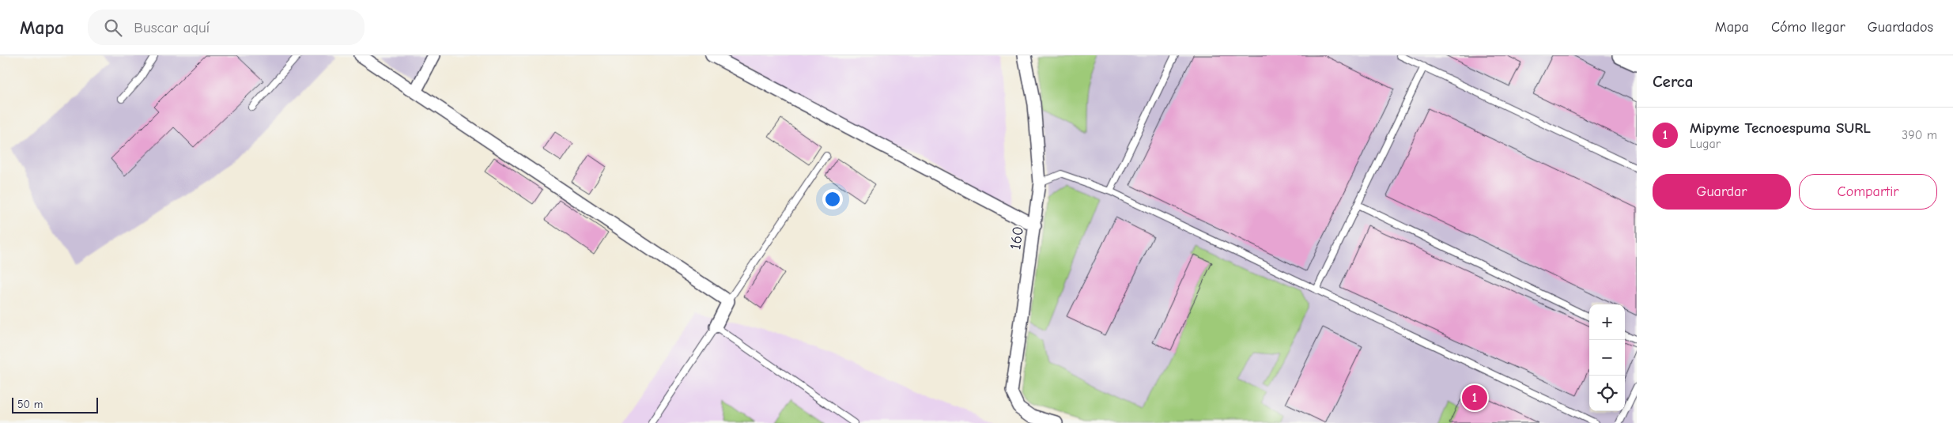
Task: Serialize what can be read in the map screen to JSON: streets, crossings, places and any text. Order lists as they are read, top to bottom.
{
  "streets": {
    "street": ["160"]
  },
  "scale_bar": "50 m",
  "page": {
    "header": "Mapa",
    "search": "Buscar aquí",
    "nav": ["Mapa", "Cómo llegar", "Guardados"],
    "heading": "Cerca",
    "list": [
      {
        "mark": "1",
        "name": "Mipyme Tecnoespuma SURL",
        "note": "Lugar",
        "value": "390 m"
      }
    ],
    "buttons": ["Guardar", "Compartir"],
    "map_buttons": ["+", "−"],
    "pins": "1",
    "scale": "50 m"
  }
}
